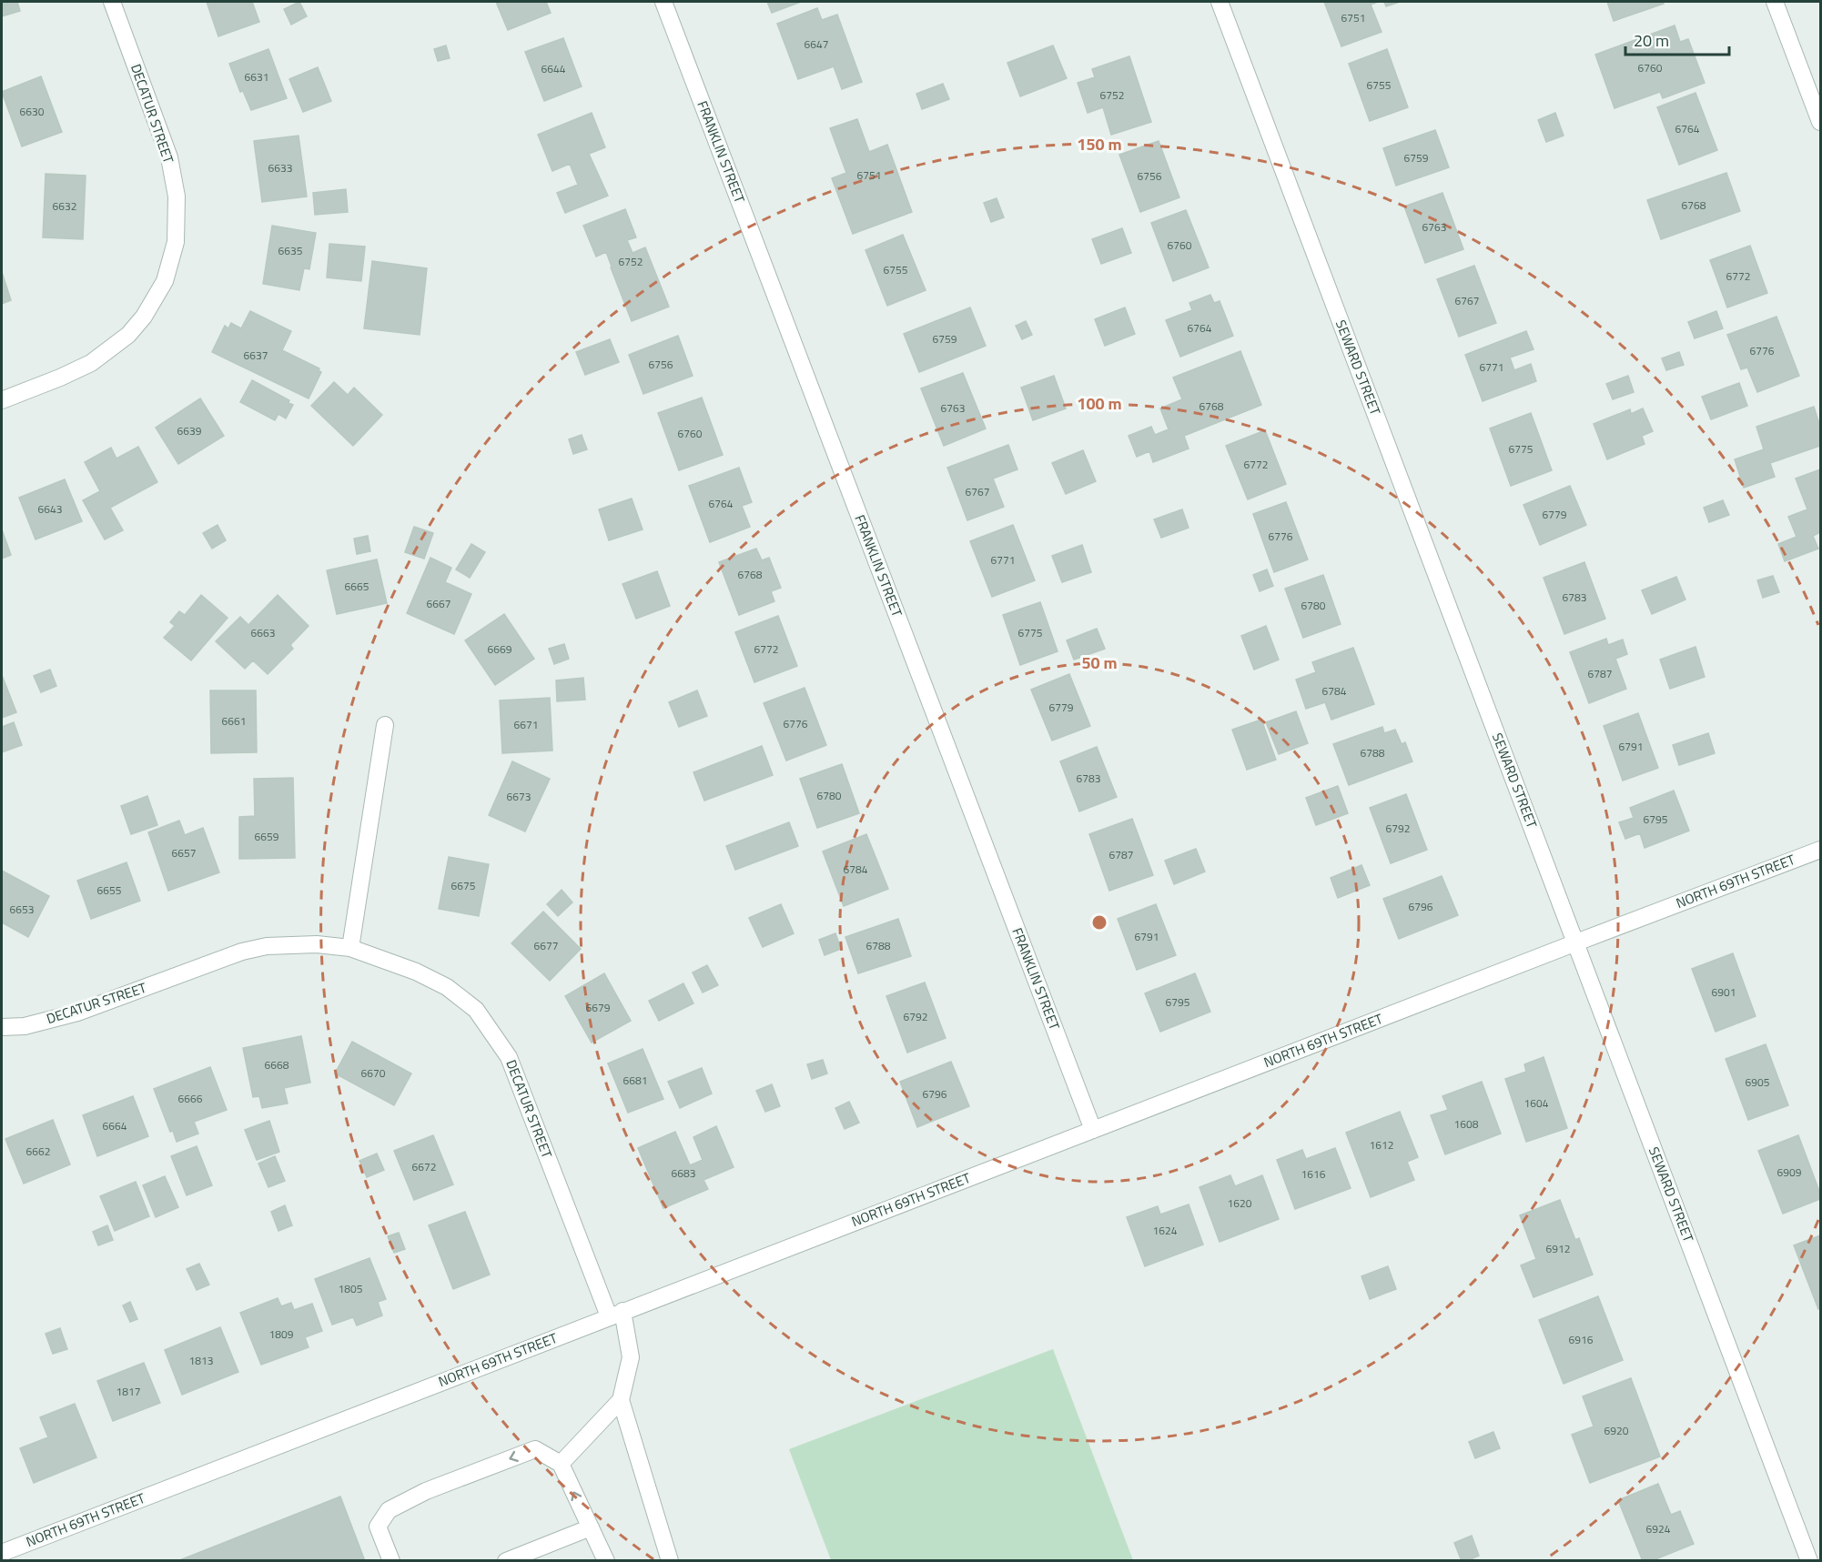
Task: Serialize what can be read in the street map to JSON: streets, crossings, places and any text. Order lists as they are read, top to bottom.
{
  "streets": {
    "street": [
      "DECATUR STREET",
      "FRANKLIN STREET",
      "SEWARD STREET",
      "NORTH 69TH STREET"
    ]
  },
  "crossings": [
    ["DECATUR STREET", "NORTH 69TH STREET"],
    ["FRANKLIN STREET", "NORTH 69TH STREET"],
    ["SEWARD STREET", "NORTH 69TH STREET"]
  ],
  "house_numbers": [
    "6751",
    "6647",
    "6760",
    "6644",
    "6631",
    "6755",
    "6752",
    "6630",
    "6764",
    "6759",
    "6633",
    "6751",
    "6756",
    "6768",
    "6632",
    "6763",
    "6760",
    "6635",
    "6752",
    "6755",
    "6772",
    "6767",
    "6764",
    "6759",
    "6776",
    "6637",
    "6756",
    "6771",
    "6768",
    "6763",
    "6639",
    "6760",
    "6775",
    "6772",
    "6767",
    "6764",
    "6643",
    "6779",
    "6776",
    "6771",
    "6768",
    "6665",
    "6783",
    "6667",
    "6780",
    "6663",
    "6775",
    "6669",
    "6772",
    "6787",
    "6784",
    "6779",
    "6661",
    "6776",
    "6671",
    "6791",
    "6788",
    "6783",
    "6780",
    "6673",
    "6795",
    "6792",
    "6659",
    "6657",
    "6787",
    "6784",
    "6675",
    "6655",
    "6796",
    "6653",
    "6791",
    "6677",
    "6788",
    "6901",
    "6795",
    "6679",
    "6792",
    "6668",
    "6670",
    "6681",
    "6905",
    "6796",
    "6666",
    "1604",
    "1608",
    "6664",
    "1612",
    "6662",
    "6672",
    "6909",
    "6683",
    "1616",
    "1620",
    "1624",
    "6912",
    "1805",
    "1809",
    "6916",
    "1813",
    "1817",
    "6920",
    "6924"
  ],
  "scale_bar": "20 m",
  "rings": ["150 m", "100 m", "50 m"]
}
